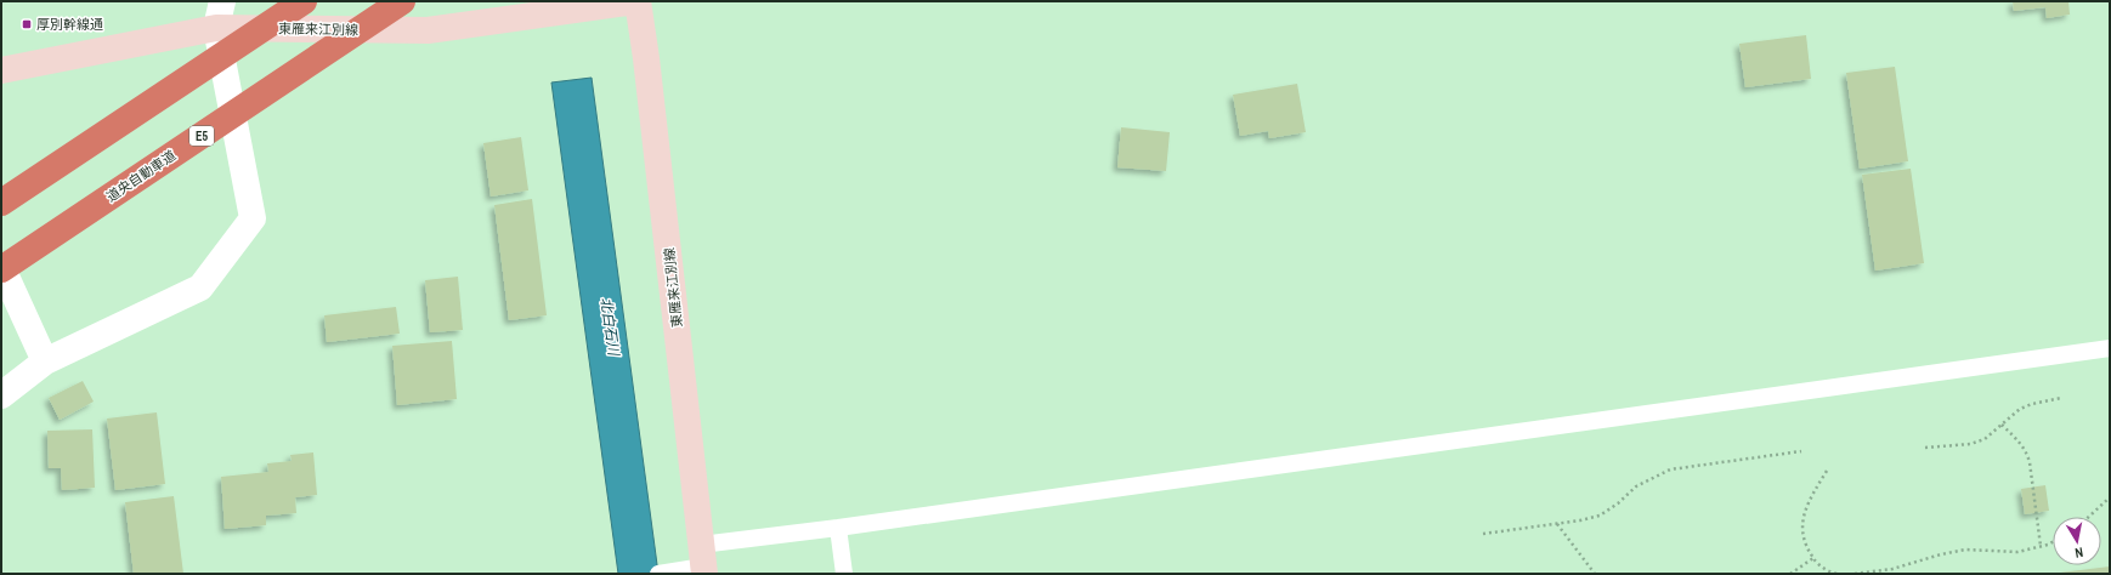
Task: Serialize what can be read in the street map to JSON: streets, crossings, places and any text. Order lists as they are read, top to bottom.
{
  "streets": {
    "highway": ["E5", "道央自動車道"],
    "main road": ["東雁来江別線"]
  },
  "water": ["北白石川"],
  "places": {
    "transit": ["厚別幹線通"]
  },
  "north": "bottom"
}
